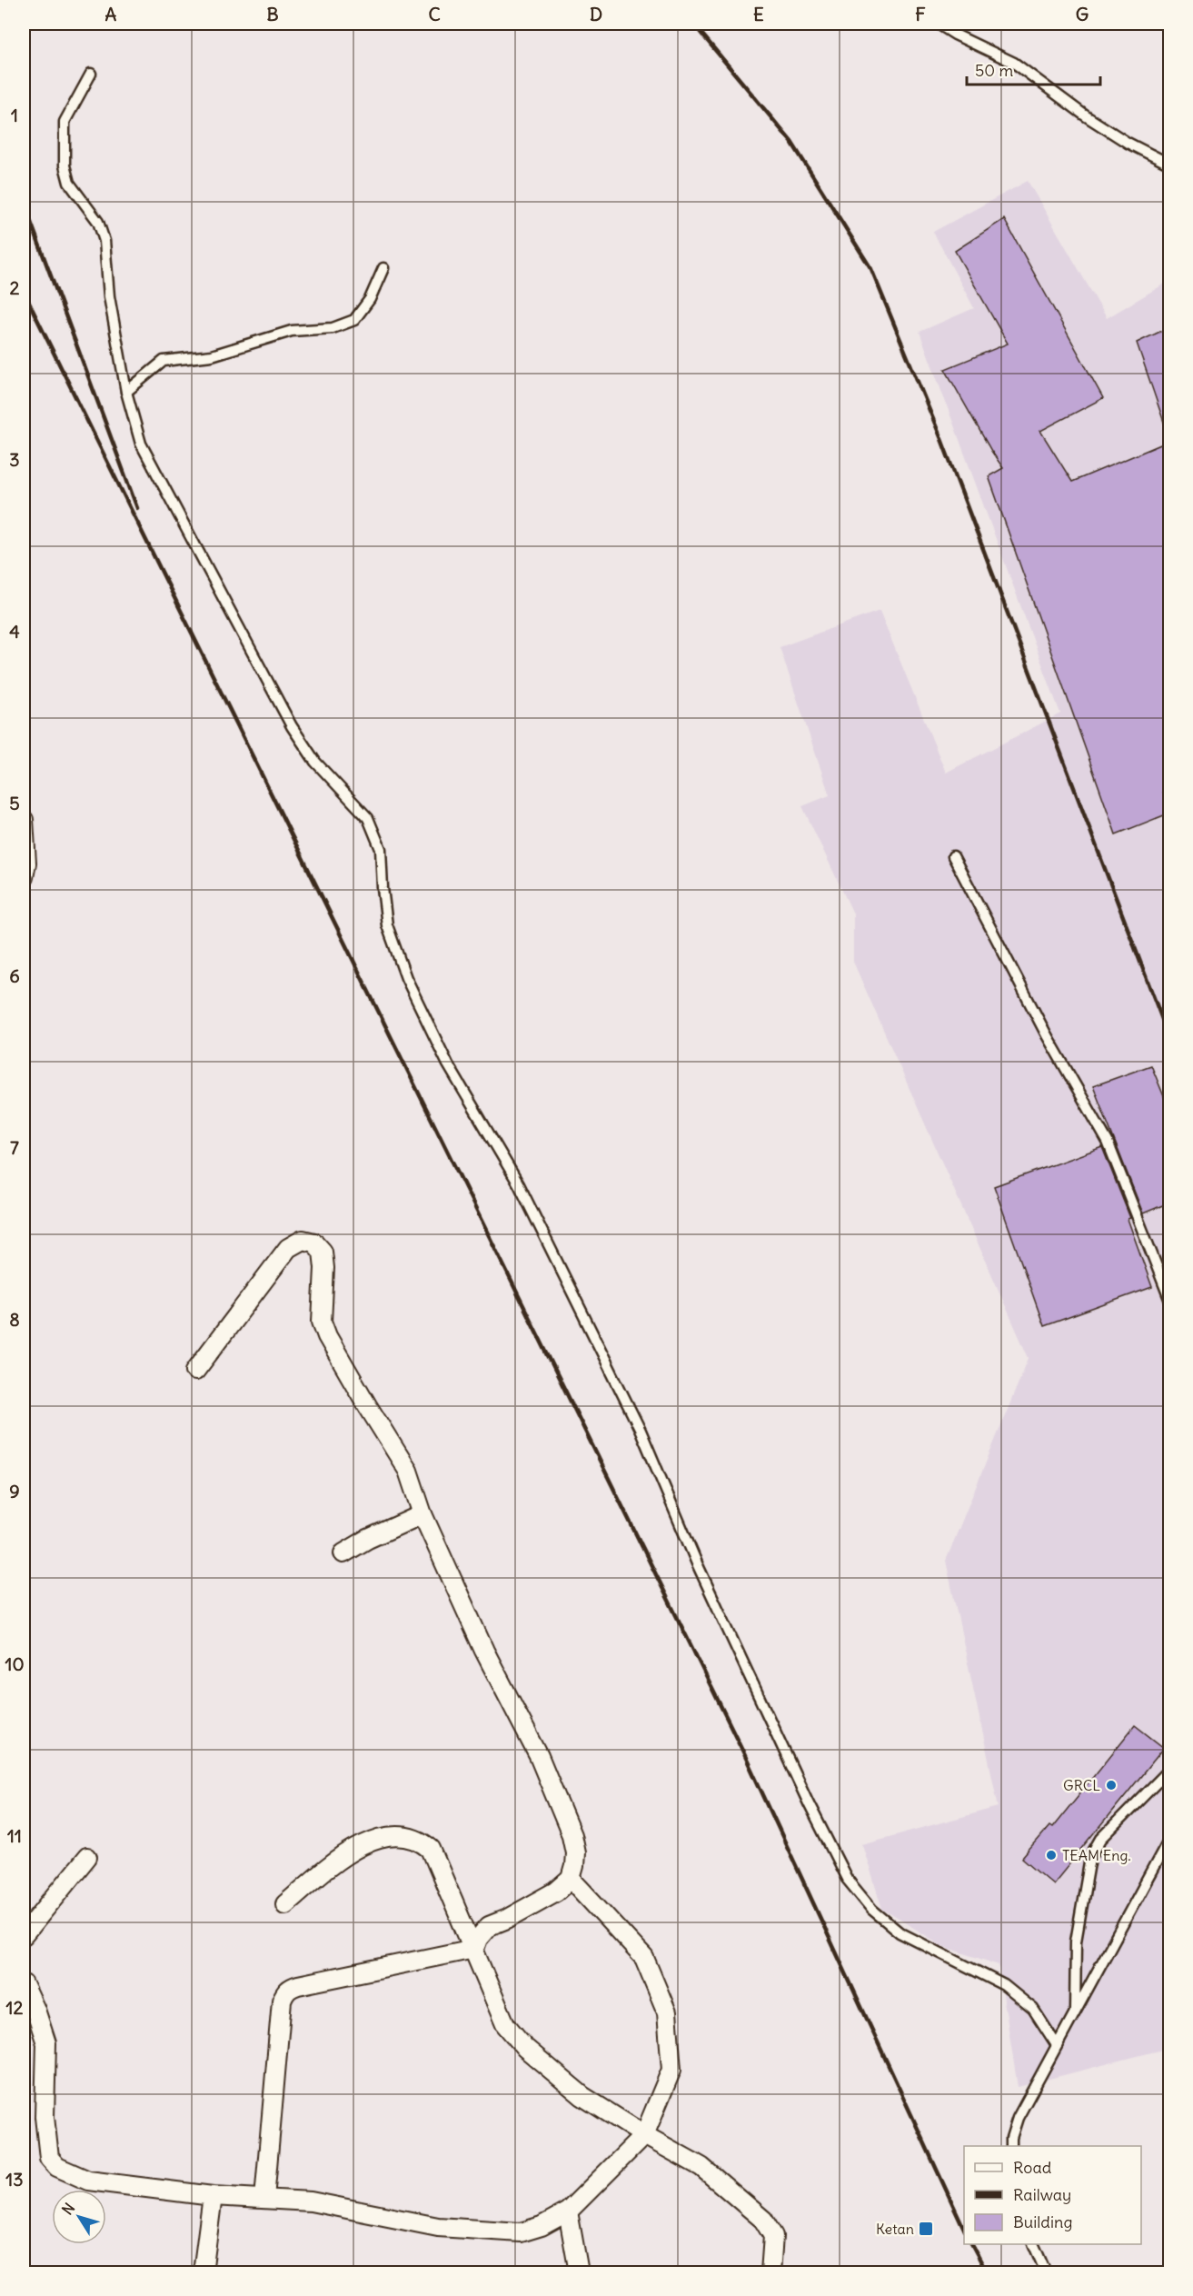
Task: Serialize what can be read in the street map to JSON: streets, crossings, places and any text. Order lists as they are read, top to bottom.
{
  "places": {
    "other": ["GRCL", "TEAM Eng."],
    "transit": ["Ketan"]
  },
  "legend": ["Road", "Railway", "Building"],
  "scale_bar": "50 m",
  "north": "top left",
  "grid": {
    "columns": [
      "A",
      "B",
      "C",
      "D",
      "E",
      "F",
      "G"
    ],
    "rows": [
      "1",
      "2",
      "3",
      "4",
      "5",
      "6",
      "7",
      "8",
      "9",
      "10",
      "11",
      "12",
      "13"
    ]
  }
}
